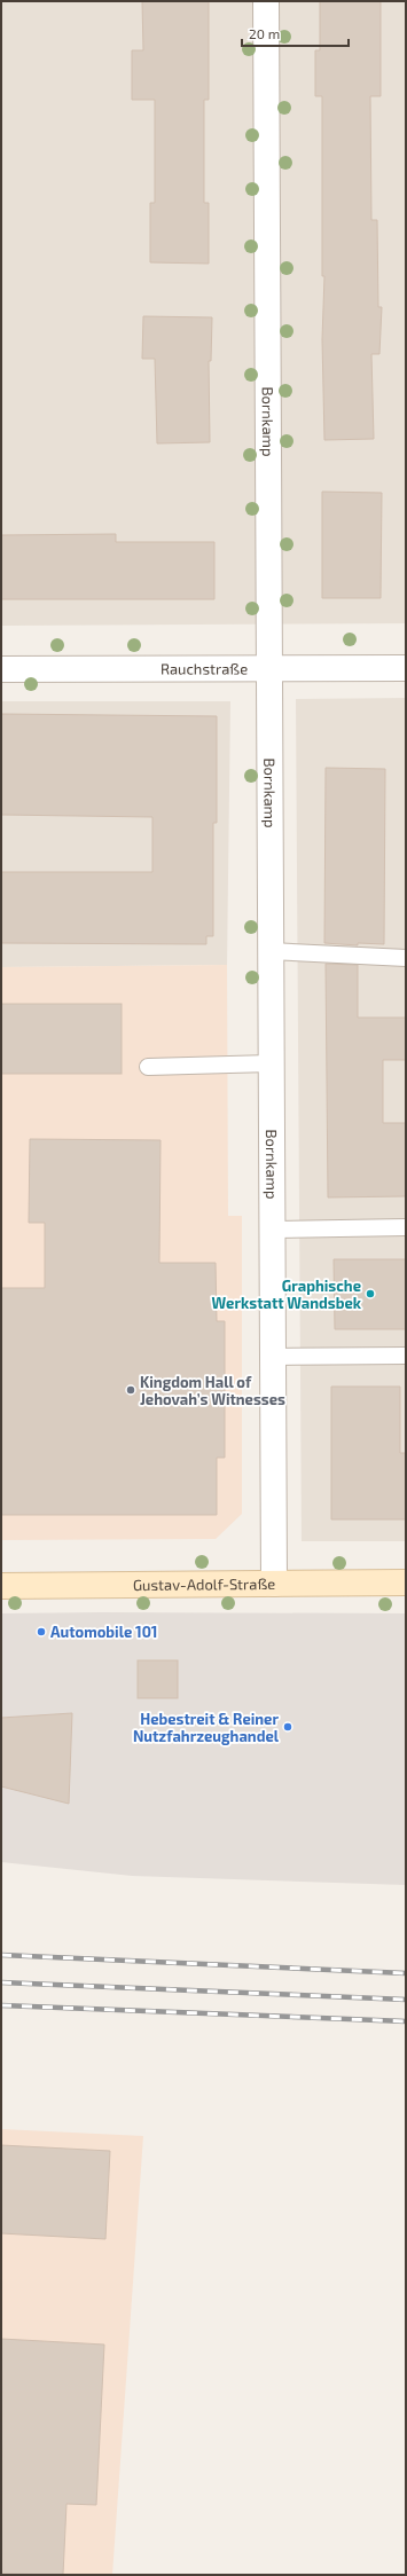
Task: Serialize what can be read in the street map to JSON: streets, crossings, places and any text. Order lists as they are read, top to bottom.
{
  "streets": {
    "street": ["Bornkamp", "Rauchstraße", "Gustav-Adolf-Straße"]
  },
  "crossings": [
    ["Bornkamp", "Rauchstraße"],
    ["Bornkamp", "Gustav-Adolf-Straße"]
  ],
  "places": [
    "Graphische Werkstatt Wandsbek",
    "Kingdom Hall of Jehovah’s Witnesses",
    "Automobile 101",
    "Hebestreit & Reiner Nutzfahrzeughandel"
  ],
  "scale_bar": "20 m"
}
